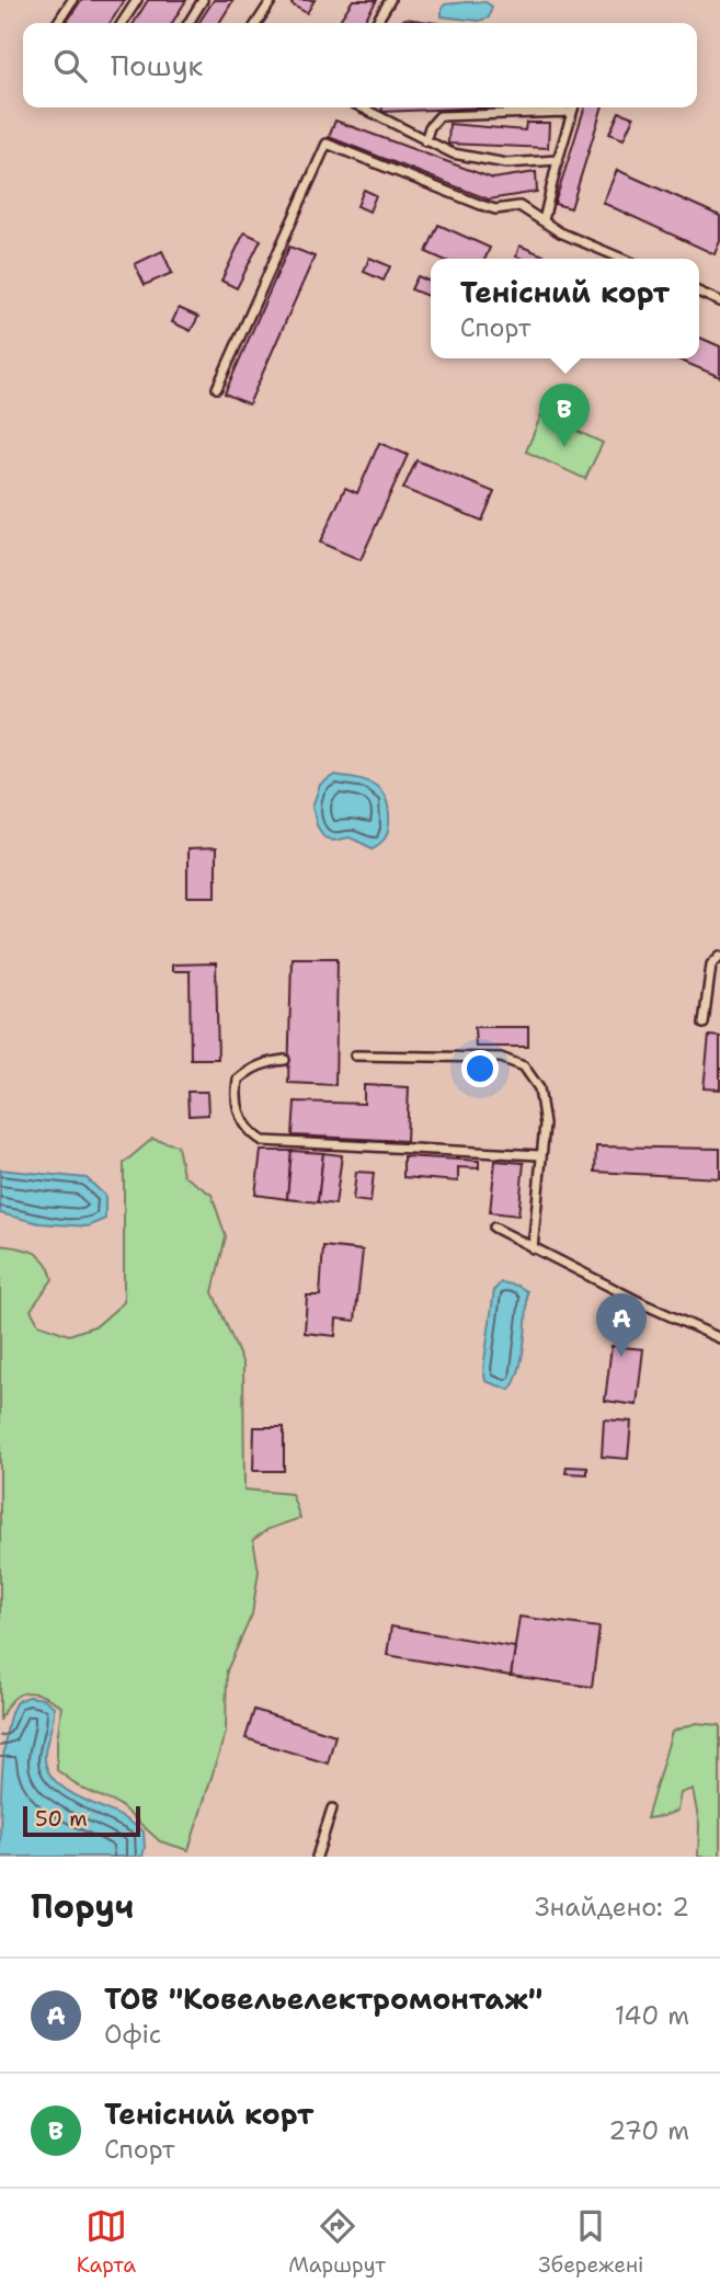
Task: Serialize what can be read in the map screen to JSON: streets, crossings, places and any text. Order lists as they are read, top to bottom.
{
  "scale_bar": "50 m",
  "page": {
    "search": "Пошук",
    "popup": ["Тенісний корт", "Спорт"],
    "pins": ["B", "A"],
    "scale": "50 m",
    "heading": ["Поруч", "Знайдено: 2"],
    "list": [
      {
        "mark": "A",
        "name": "ТОВ \"Ковельелектромонтаж\"",
        "note": "Офіс",
        "value": "140 m"
      },
      {
        "mark": "B",
        "name": "Тенісний корт",
        "note": "Спорт",
        "value": "270 m"
      }
    ],
    "nav": ["Карта", "Маршрут", "Збережені"]
  }
}
